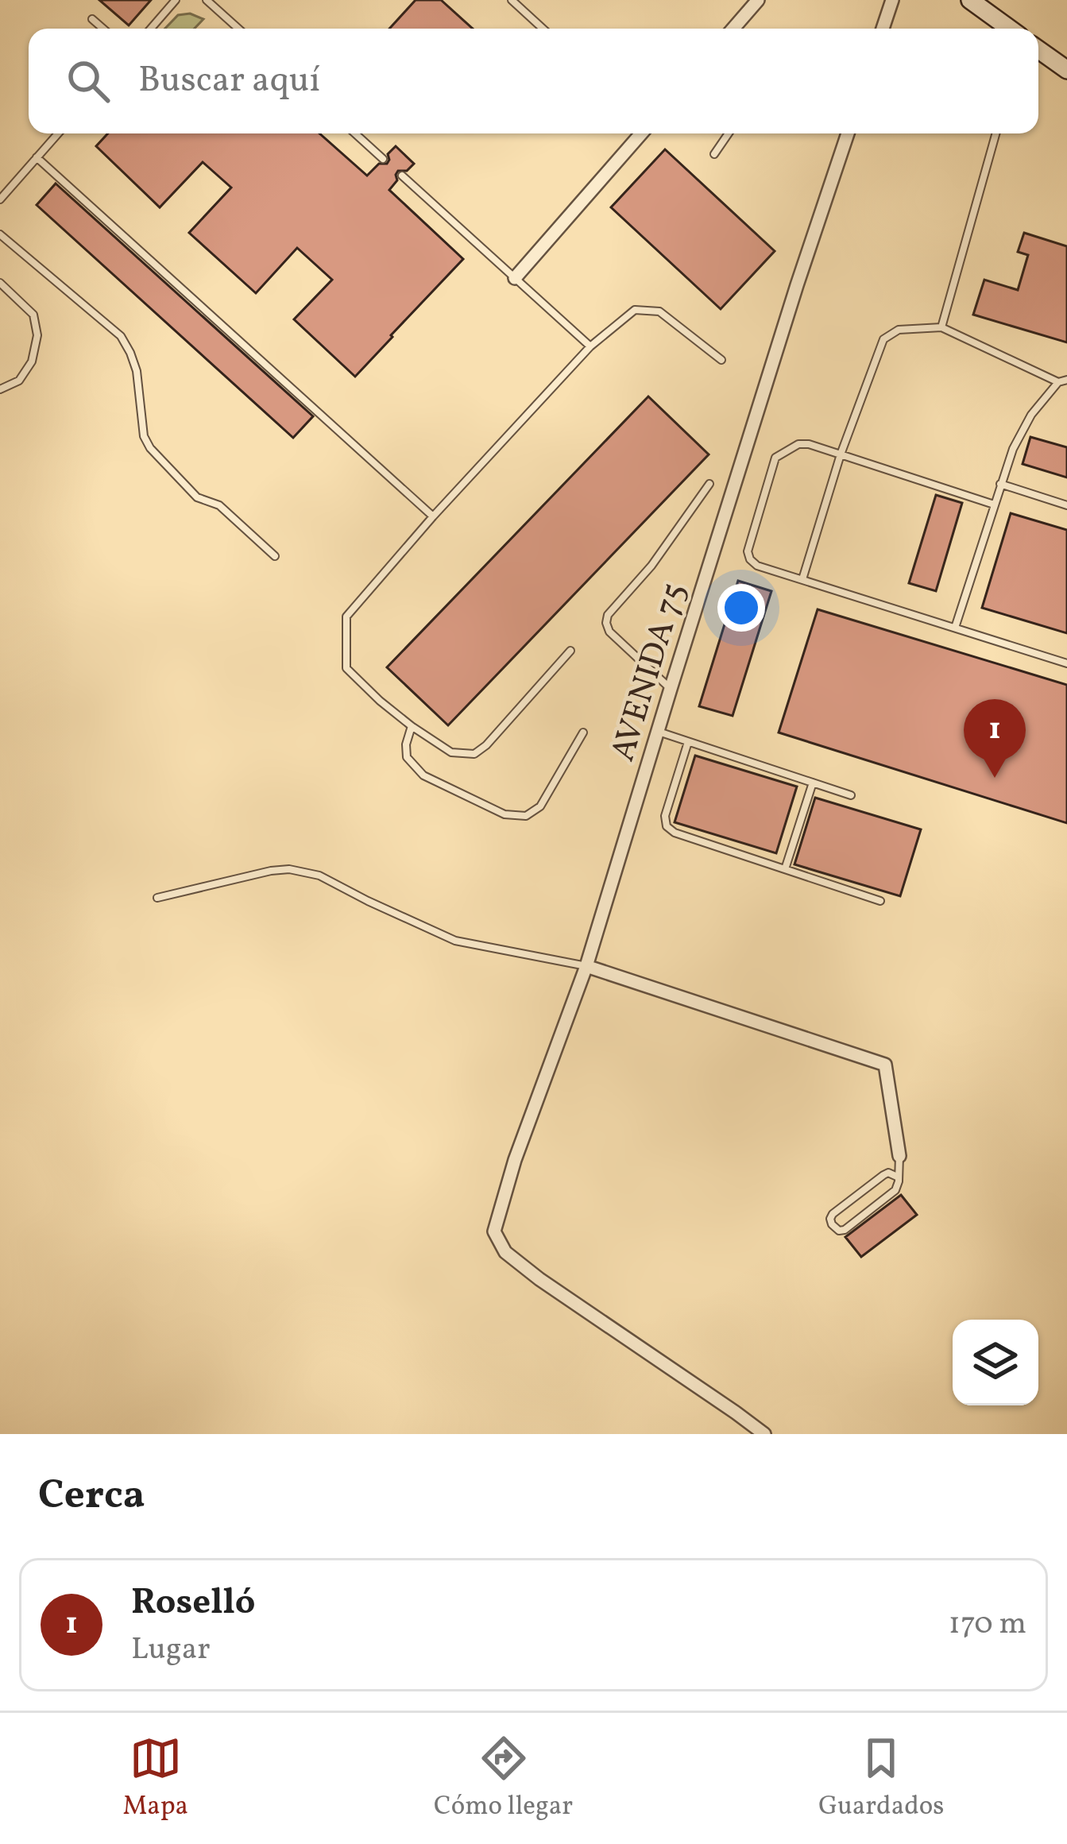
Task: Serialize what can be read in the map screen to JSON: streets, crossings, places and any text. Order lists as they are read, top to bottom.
{
  "streets": {
    "street": ["AVENIDA 75"]
  },
  "page": {
    "search": "Buscar aquí",
    "pins": "1",
    "heading": "Cerca",
    "list": [
      {
        "mark": "1",
        "name": "Roselló",
        "note": "Lugar",
        "value": "170 m"
      }
    ],
    "nav": ["Mapa", "Cómo llegar", "Guardados"]
  }
}
